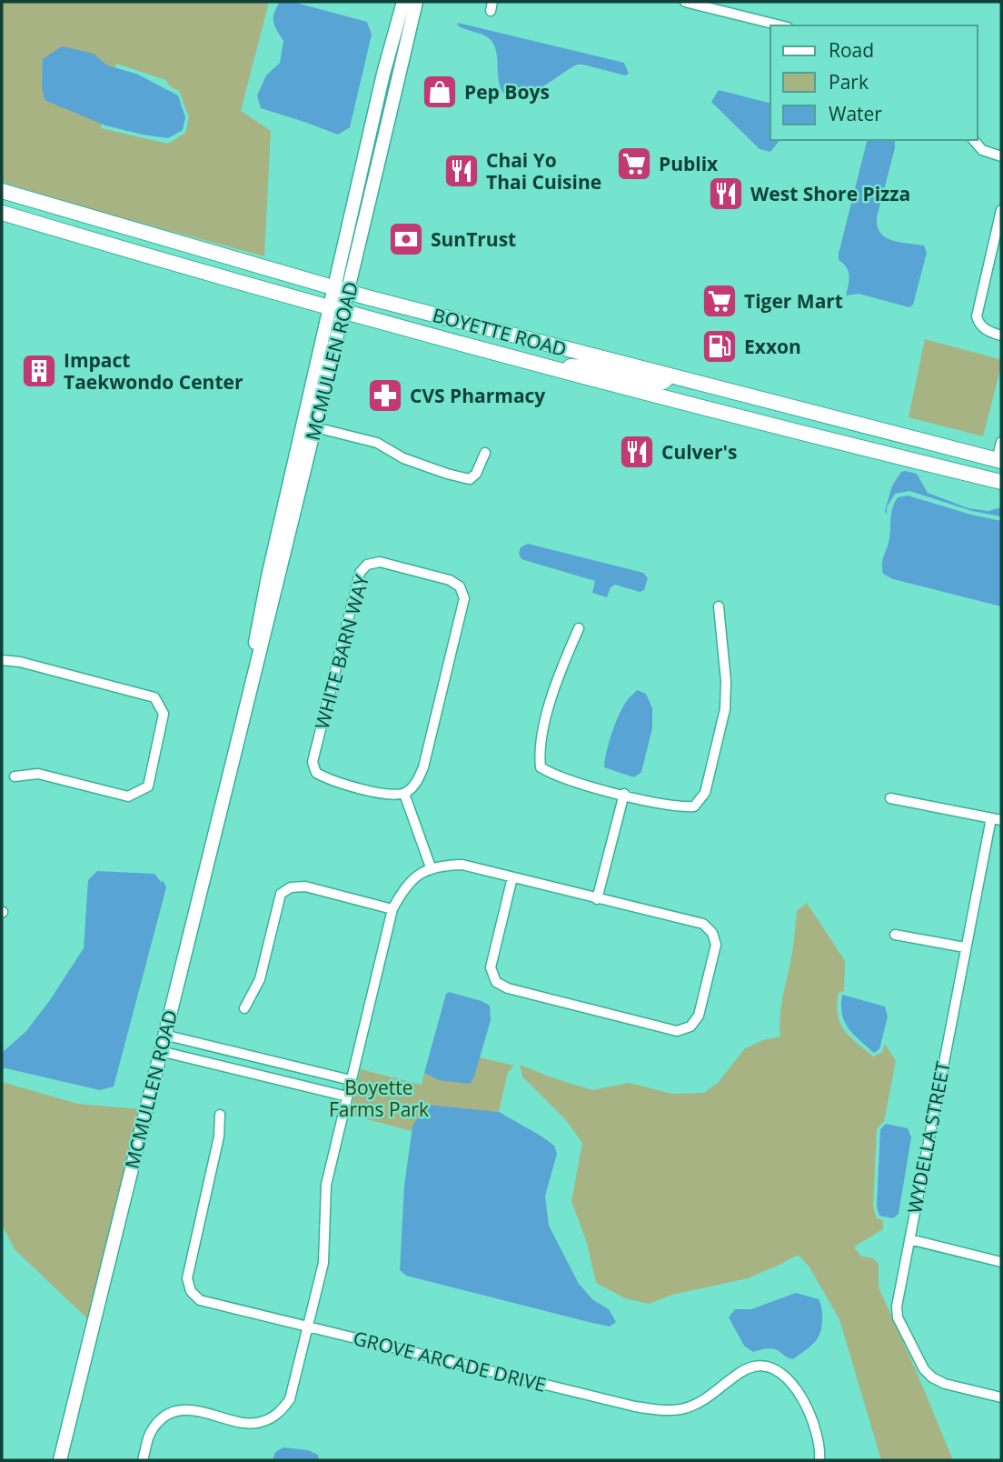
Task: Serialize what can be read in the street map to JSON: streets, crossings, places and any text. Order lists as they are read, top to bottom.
{
  "streets": {
    "main road": ["BOYETTE ROAD"],
    "street": [
      "MCMULLEN ROAD",
      "WHITE BARN WAY",
      "WYDELLA STREET",
      "GROVE ARCADE DRIVE"
    ]
  },
  "crossings": [
    ["BOYETTE ROAD", "MCMULLEN ROAD"]
  ],
  "parks": ["Boyette Farms Park"],
  "places": {
    "shop": ["Pep Boys"],
    "supermarket": ["Publix", "Tiger Mart"],
    "restaurant": ["Chai Yo Thai Cuisine", "West Shore Pizza", "Culver's"],
    "bank": ["SunTrust"],
    "fuel station": ["Exxon"],
    "building": ["Impact Taekwondo Center"],
    "pharmacy": ["CVS Pharmacy"]
  },
  "legend": ["Road", "Park", "Water"]
}
